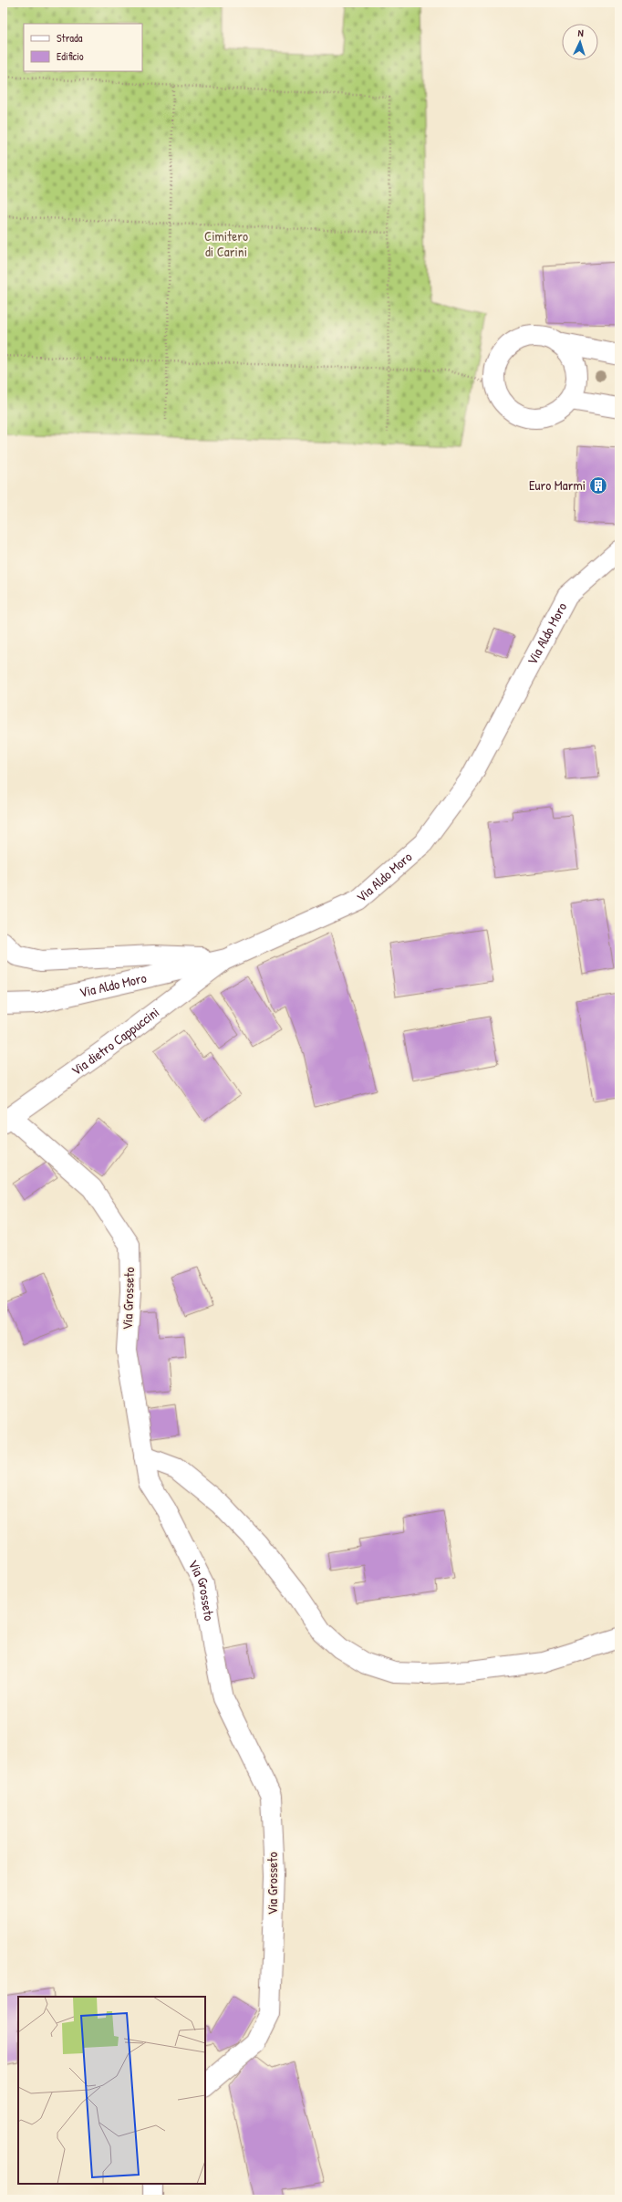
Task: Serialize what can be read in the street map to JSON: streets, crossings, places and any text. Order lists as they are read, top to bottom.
{
  "streets": {
    "street": ["Via Aldo Moro", "Via dietro Cappuccini", "Via Grosseto"]
  },
  "crossings": [
    ["Via Aldo Moro", "Via dietro Cappuccini"],
    ["Via dietro Cappuccini", "Via Grosseto"]
  ],
  "parks": ["Cimitero di Carini"],
  "places": {
    "building": ["Euro Marmi"]
  },
  "legend": ["Strada", "Edificio"],
  "north": "top"
}
